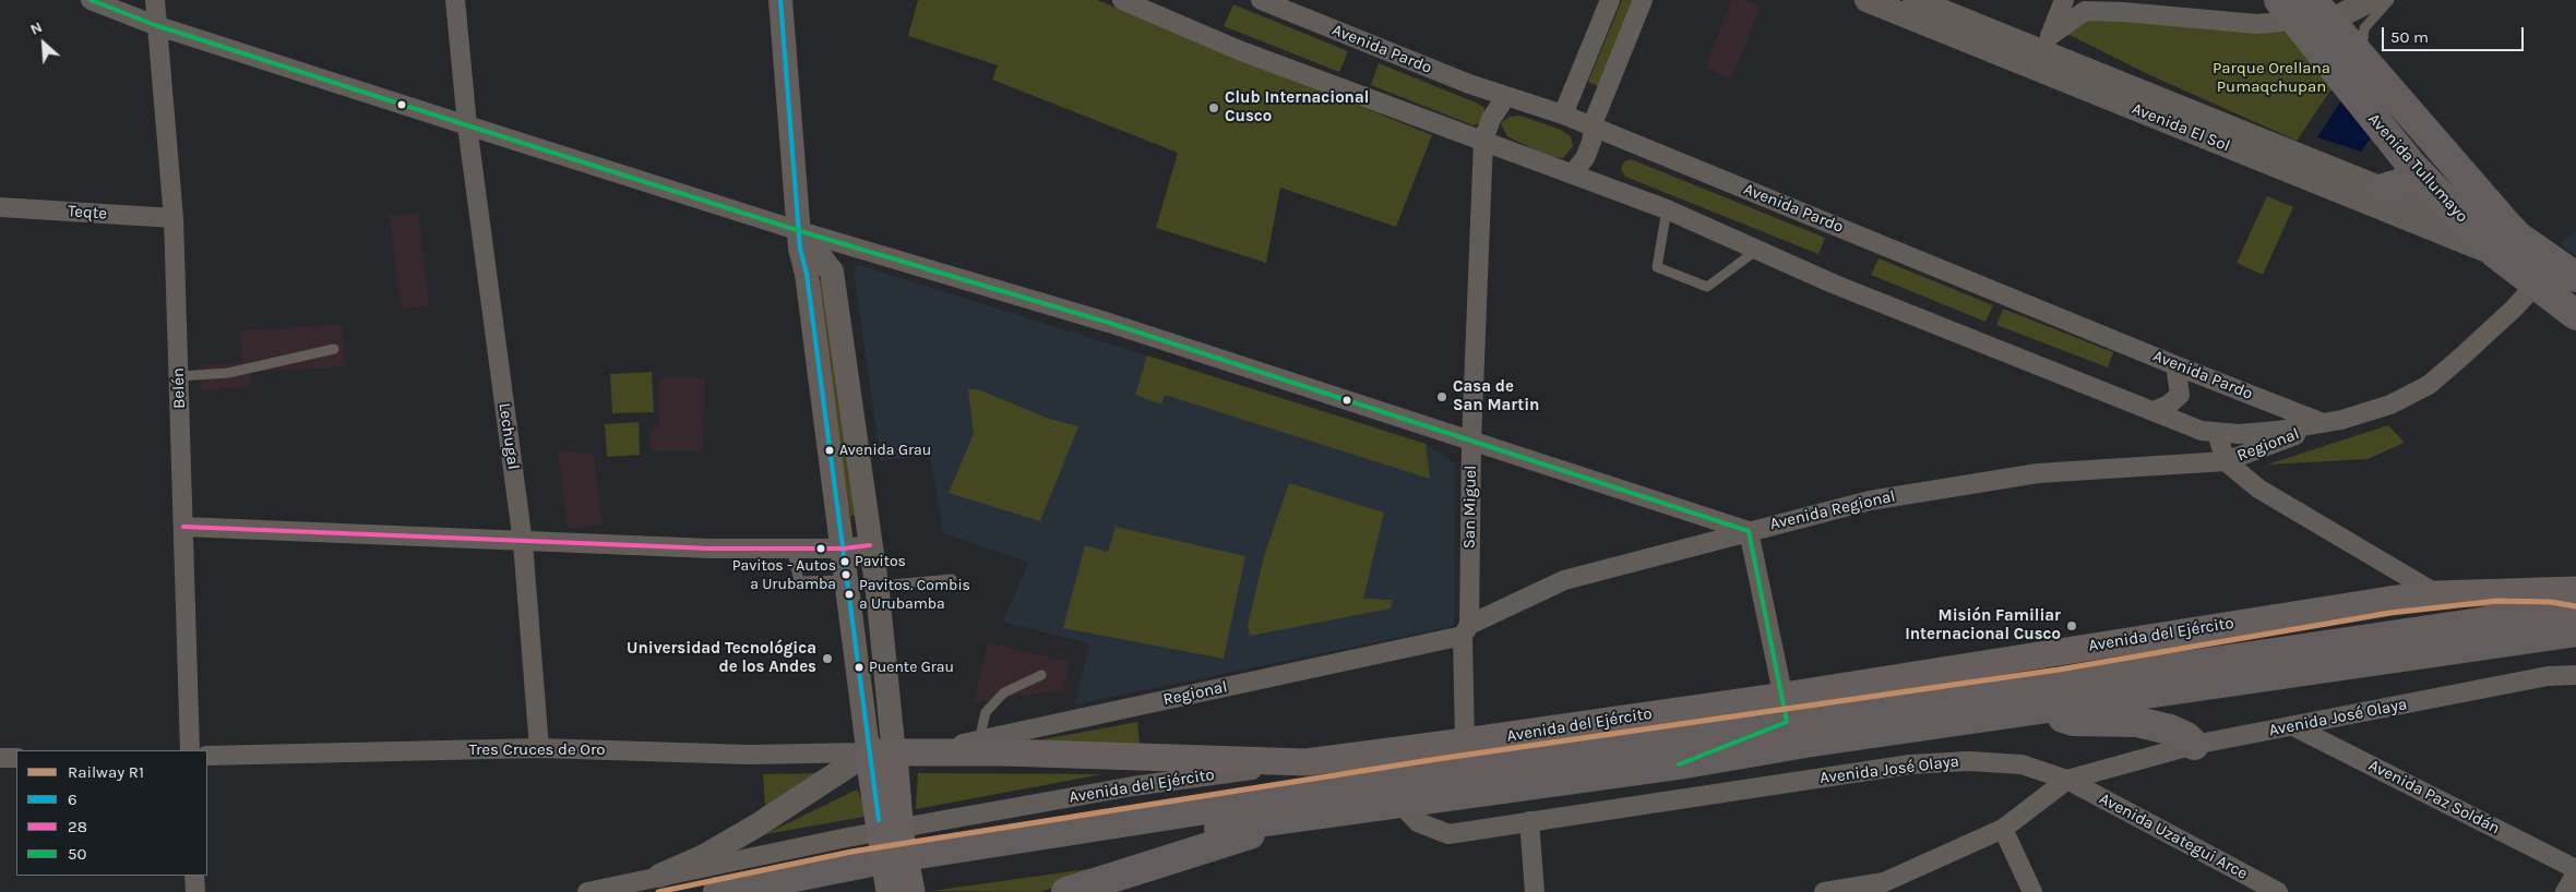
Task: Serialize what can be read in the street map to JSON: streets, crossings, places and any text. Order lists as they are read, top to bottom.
{
  "streets": {
    "main road": ["Avenida Tullumayo", "Avenida del Ejército"],
    "street": [
      "Avenida Pardo",
      "Avenida El Sol",
      "Teqte",
      "Belén",
      "Lechugal",
      "Regional",
      "San Miguel",
      "Avenida Regional",
      "Avenida José Olaya",
      "Tres Cruces de Oro",
      "Avenida Paz Soldán",
      "Avenida Uzategui Arce"
    ]
  },
  "crossings": [
    ["Avenida Pardo", "Regional"],
    ["Avenida El Sol", "Avenida Tullumayo"],
    ["Teqte", "Belén"],
    ["Lechugal", "Tres Cruces de Oro"],
    ["Regional", "San Miguel"],
    ["Regional", "Avenida Regional"],
    ["San Miguel", "Avenida Regional"],
    ["San Miguel", "Avenida del Ejército"],
    ["Avenida José Olaya", "Avenida Paz Soldán"],
    ["Avenida José Olaya", "Avenida Uzategui Arce"]
  ],
  "parks": ["Parque Orellana Pumaqchupan"],
  "places": [
    "Club Internacional Cusco",
    "Casa de San Martin",
    "Avenida Grau",
    "Pavitos",
    "Pavitos - Autos a Urubamba",
    "Pavitos. Combis a Urubamba",
    "Misión Familiar Internacional Cusco",
    "Universidad Tecnológica de los Andes",
    "Puente Grau"
  ],
  "lines": [
    "transit line 6",
    "transit line 50",
    "transit line 28",
    "rail line R1"
  ],
  "legend": [
    "Railway R1",
    "6",
    "28",
    "50"
  ],
  "scale_bar": "50 m",
  "north": "top left"
}
